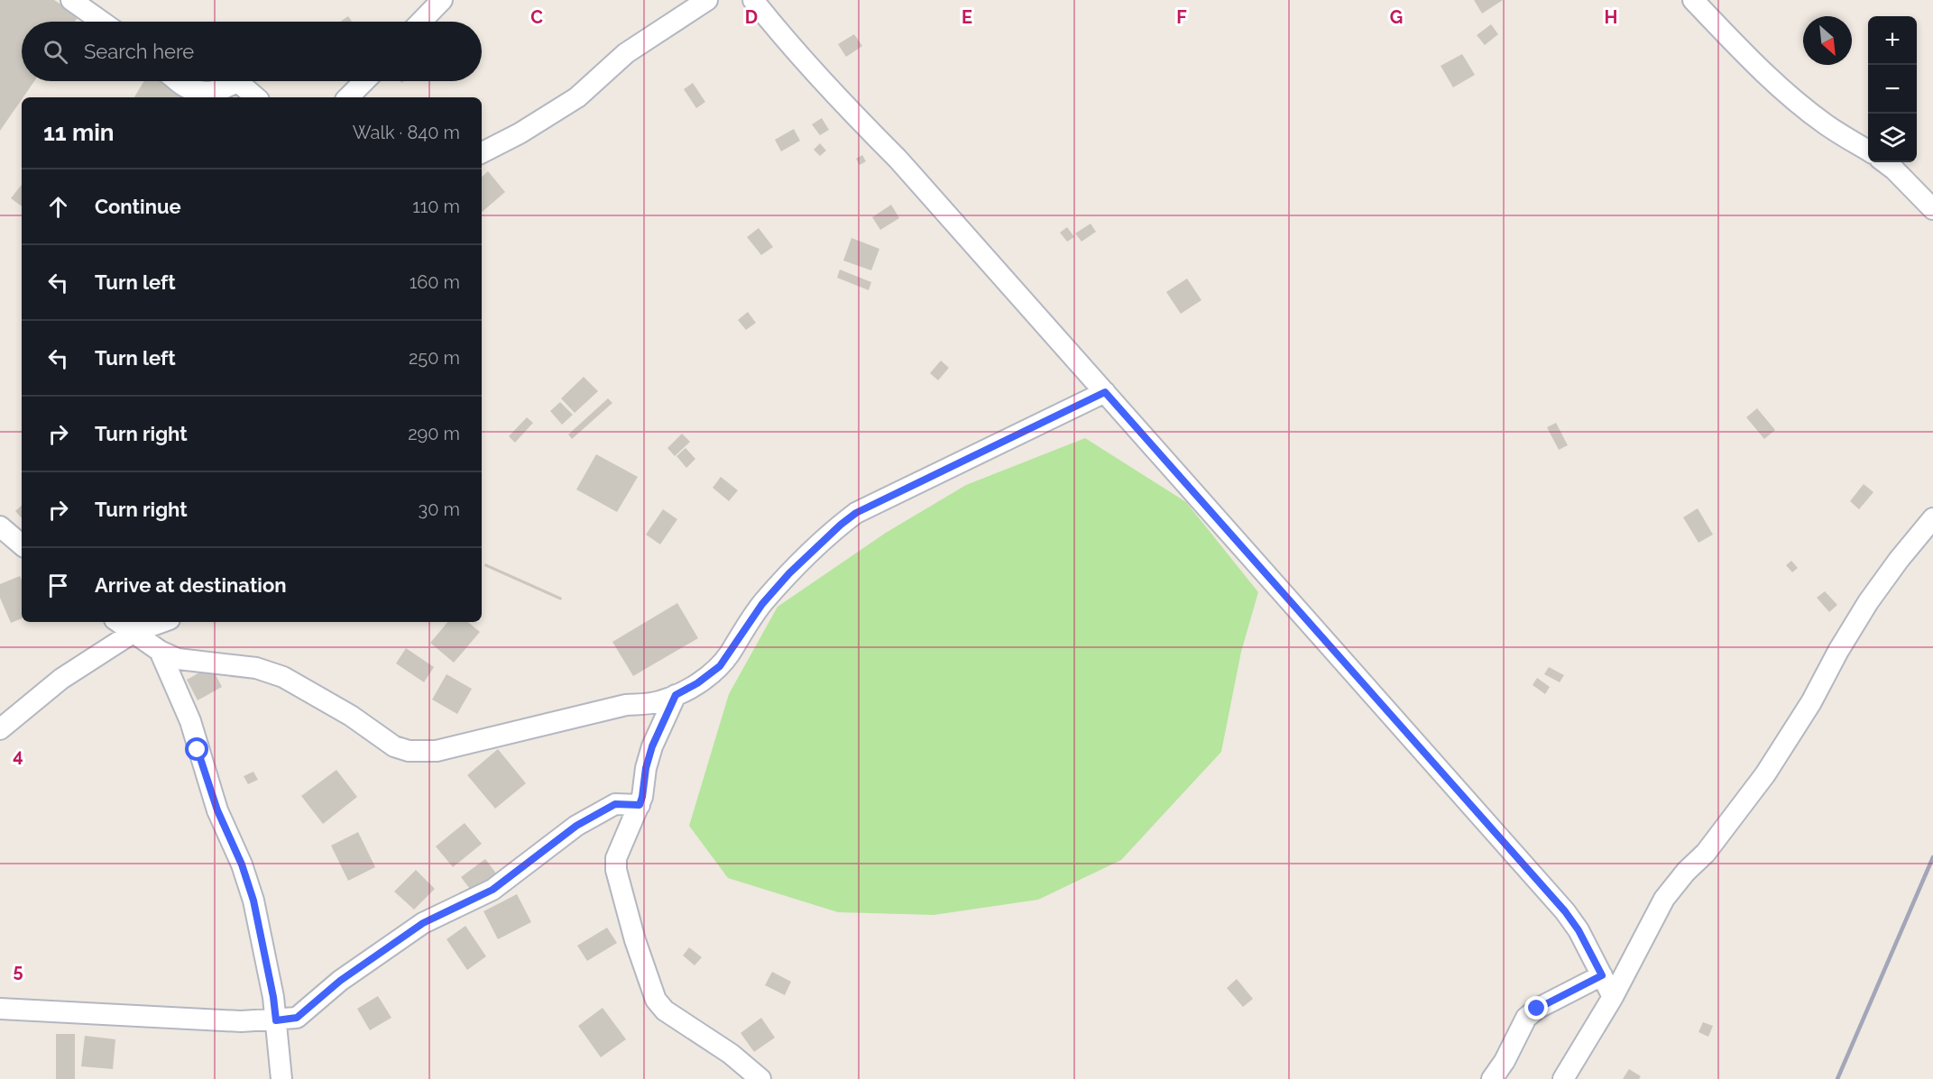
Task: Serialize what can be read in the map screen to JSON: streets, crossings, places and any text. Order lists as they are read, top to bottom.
{
  "north": "bottom right",
  "page": {
    "map_buttons": ["+", "−"],
    "search": "Search here",
    "heading": ["11 min", "Walk · 840 m"],
    "list": [
      ["Continue", "110 m"],
      ["Turn left", "160 m"],
      ["Turn left", "250 m"],
      ["Turn right", "290 m"],
      ["Turn right", "30 m"],
      "Arrive at destination"
    ]
  },
  "grid": {
    "columns": [
      "C",
      "D",
      "E",
      "F",
      "G",
      "H"
    ],
    "rows": ["4", "5"]
  }
}
